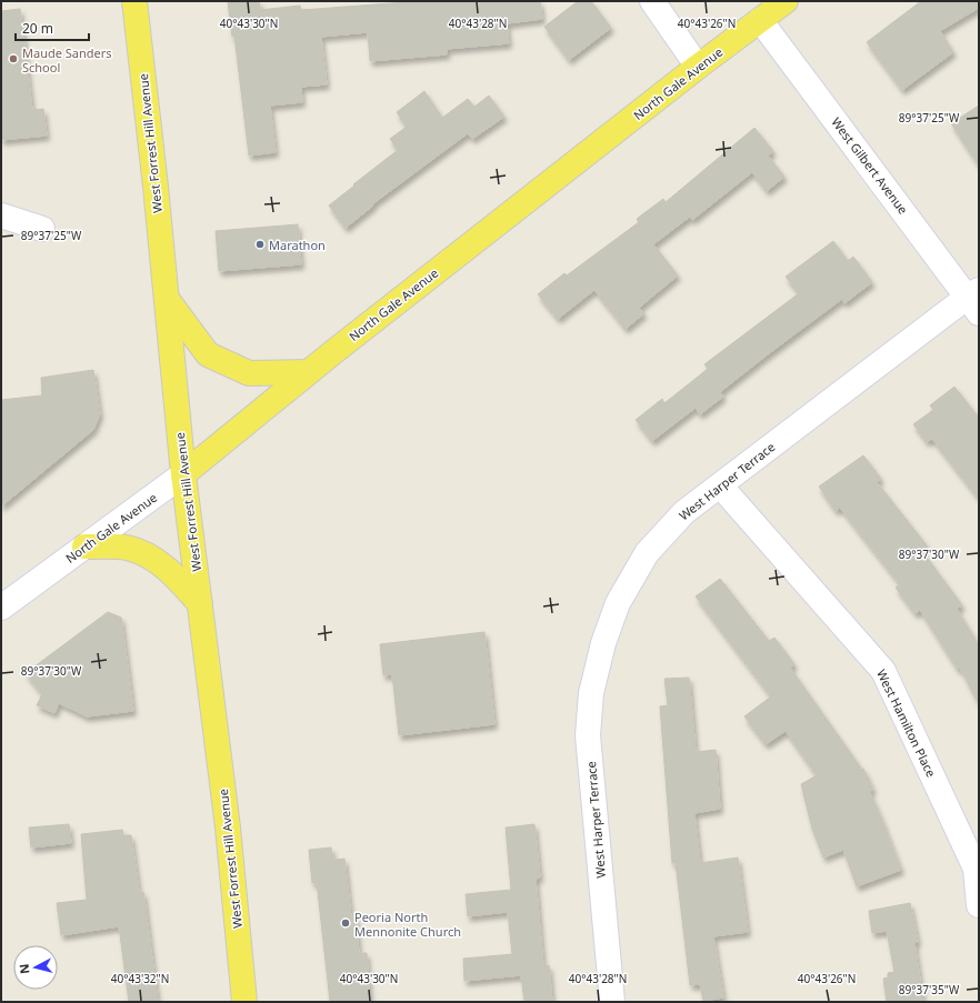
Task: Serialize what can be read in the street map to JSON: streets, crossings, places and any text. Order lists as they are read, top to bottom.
{
  "streets": {
    "main road": ["North Gale Avenue", "West Forrest Hill Avenue"],
    "street": ["West Gilbert Avenue", "West Harper Terrace", "West Hamilton Place"]
  },
  "crossings": [
    ["North Gale Avenue", "West Forrest Hill Avenue"],
    ["North Gale Avenue", "West Gilbert Avenue"],
    ["West Gilbert Avenue", "West Harper Terrace"],
    ["West Harper Terrace", "West Hamilton Place"]
  ],
  "places": ["Maude Sanders School", "Marathon", "Peoria North Mennonite Church"],
  "scale_bar": "20 m",
  "north": "left",
  "coordinates": [
    "40°43'30\"N",
    "40°43'28\"N",
    "40°43'26\"N",
    "89°37'25\"W",
    "89°37'30\"W",
    "40°43'32\"N",
    "89°37'35\"W"
  ]
}
